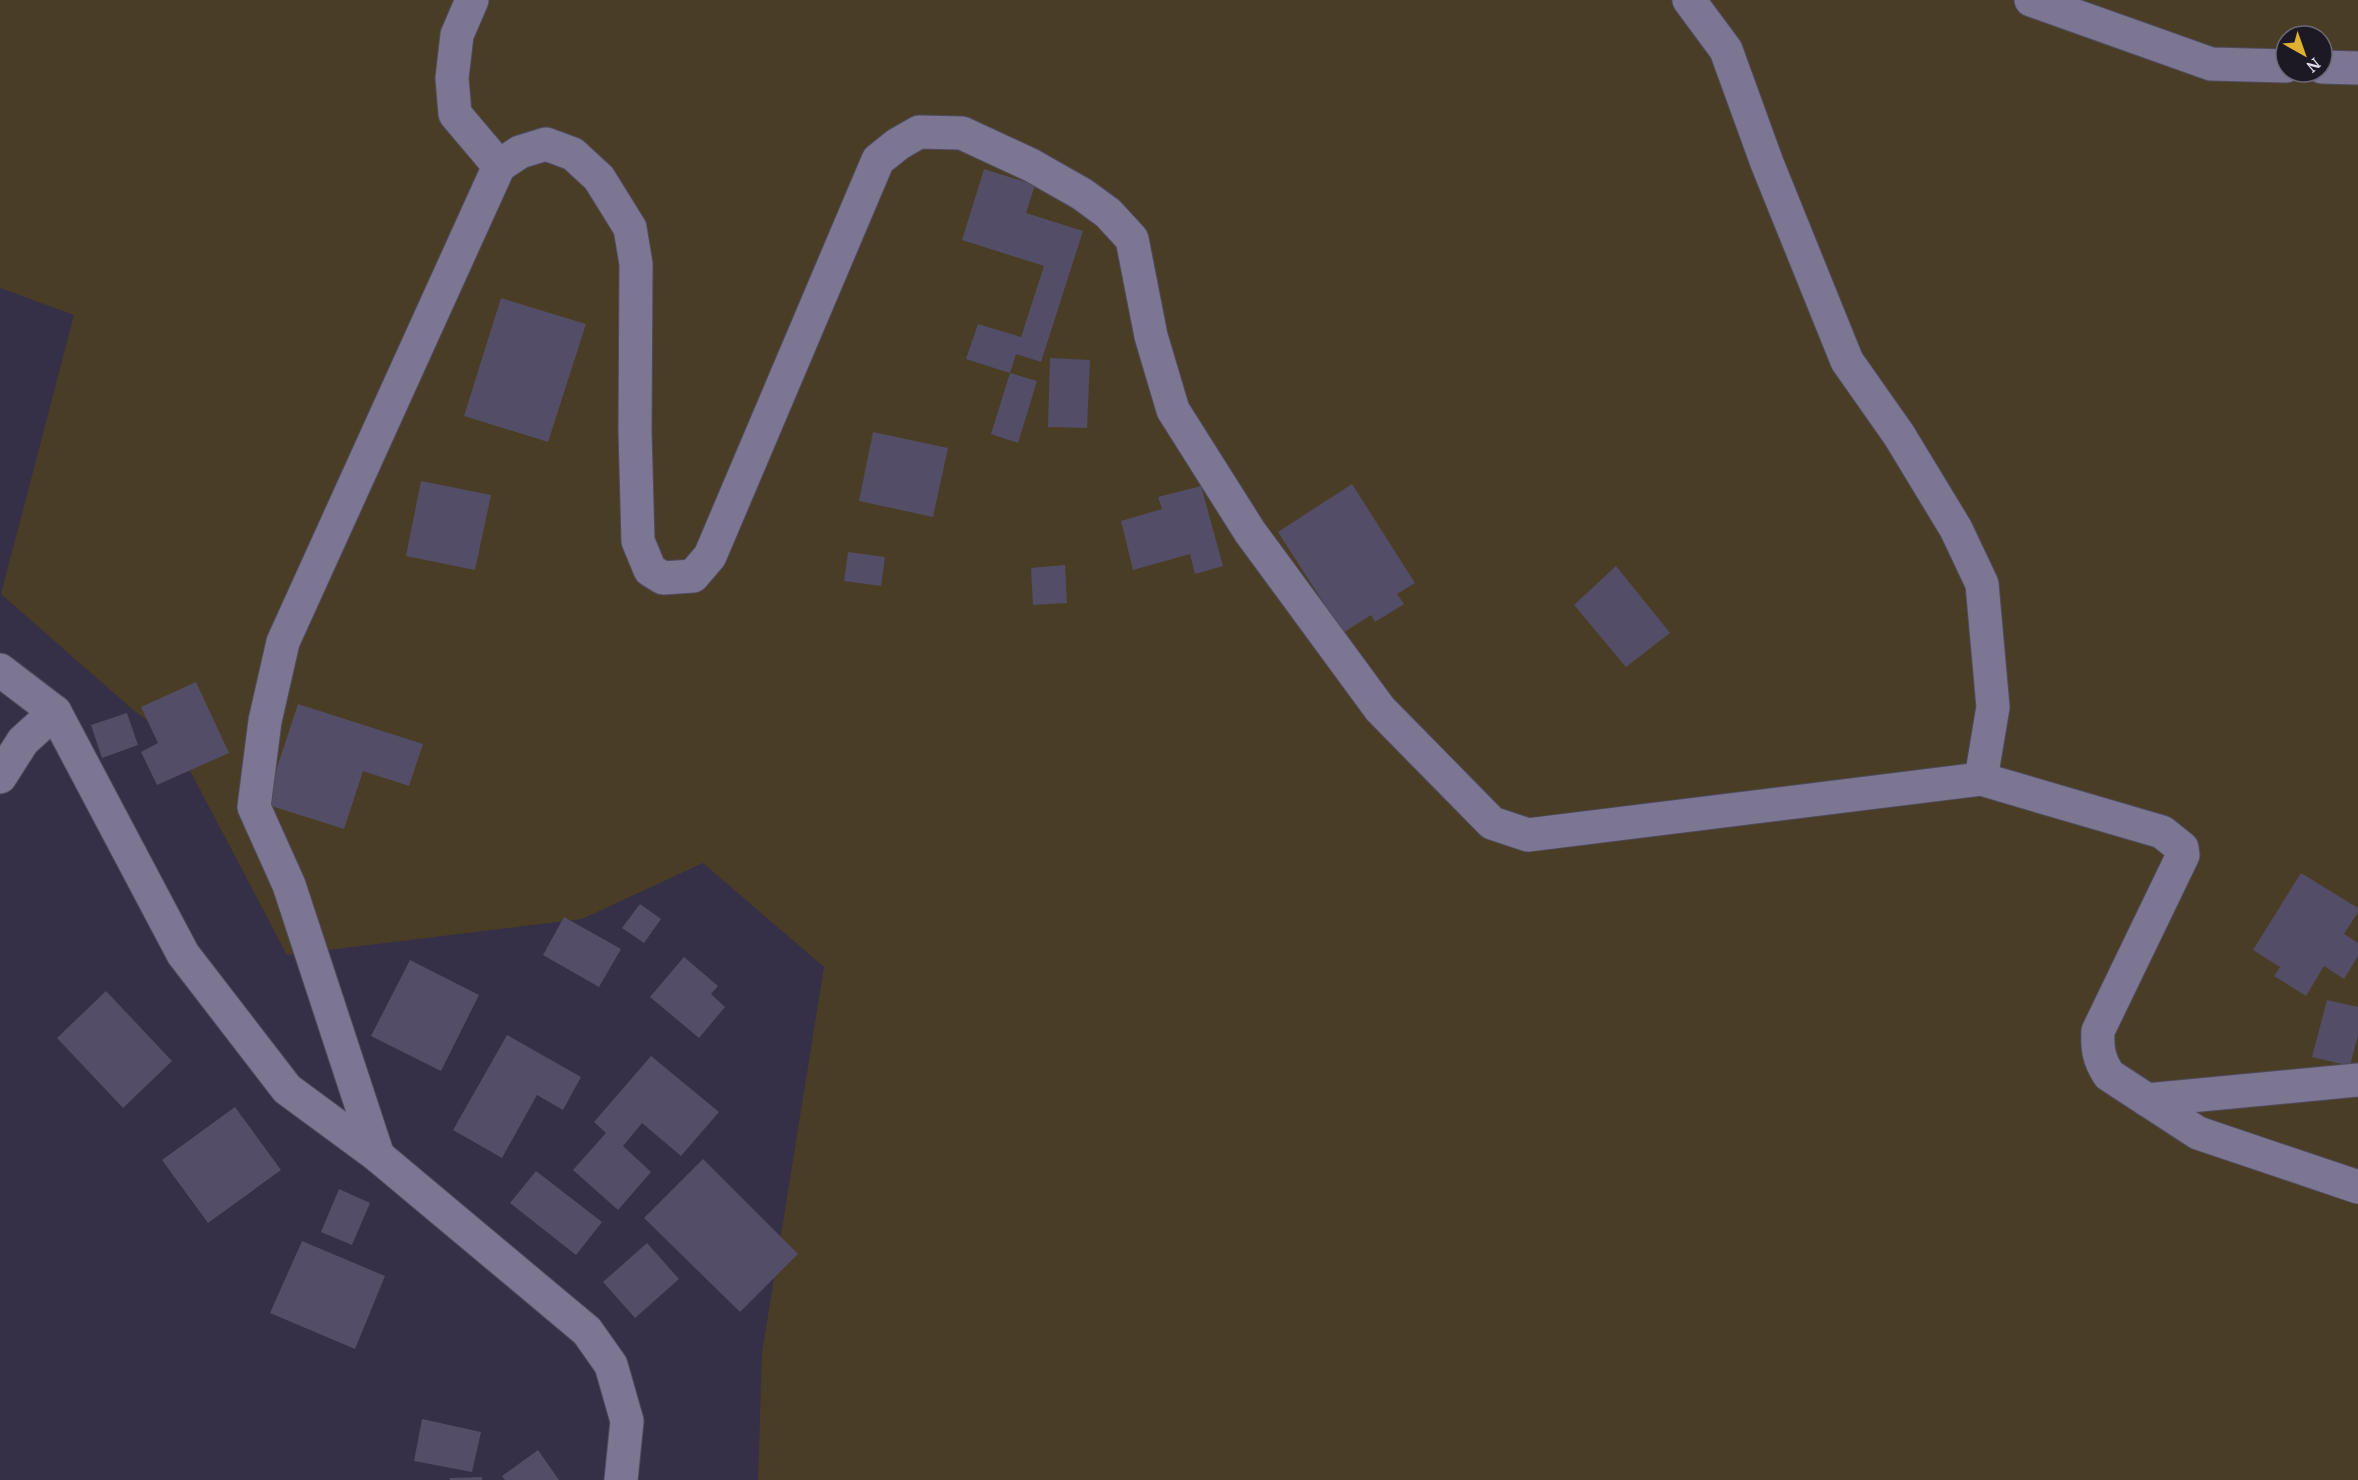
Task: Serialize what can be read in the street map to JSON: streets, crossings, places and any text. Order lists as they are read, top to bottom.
{
  "north": "bottom right"
}
